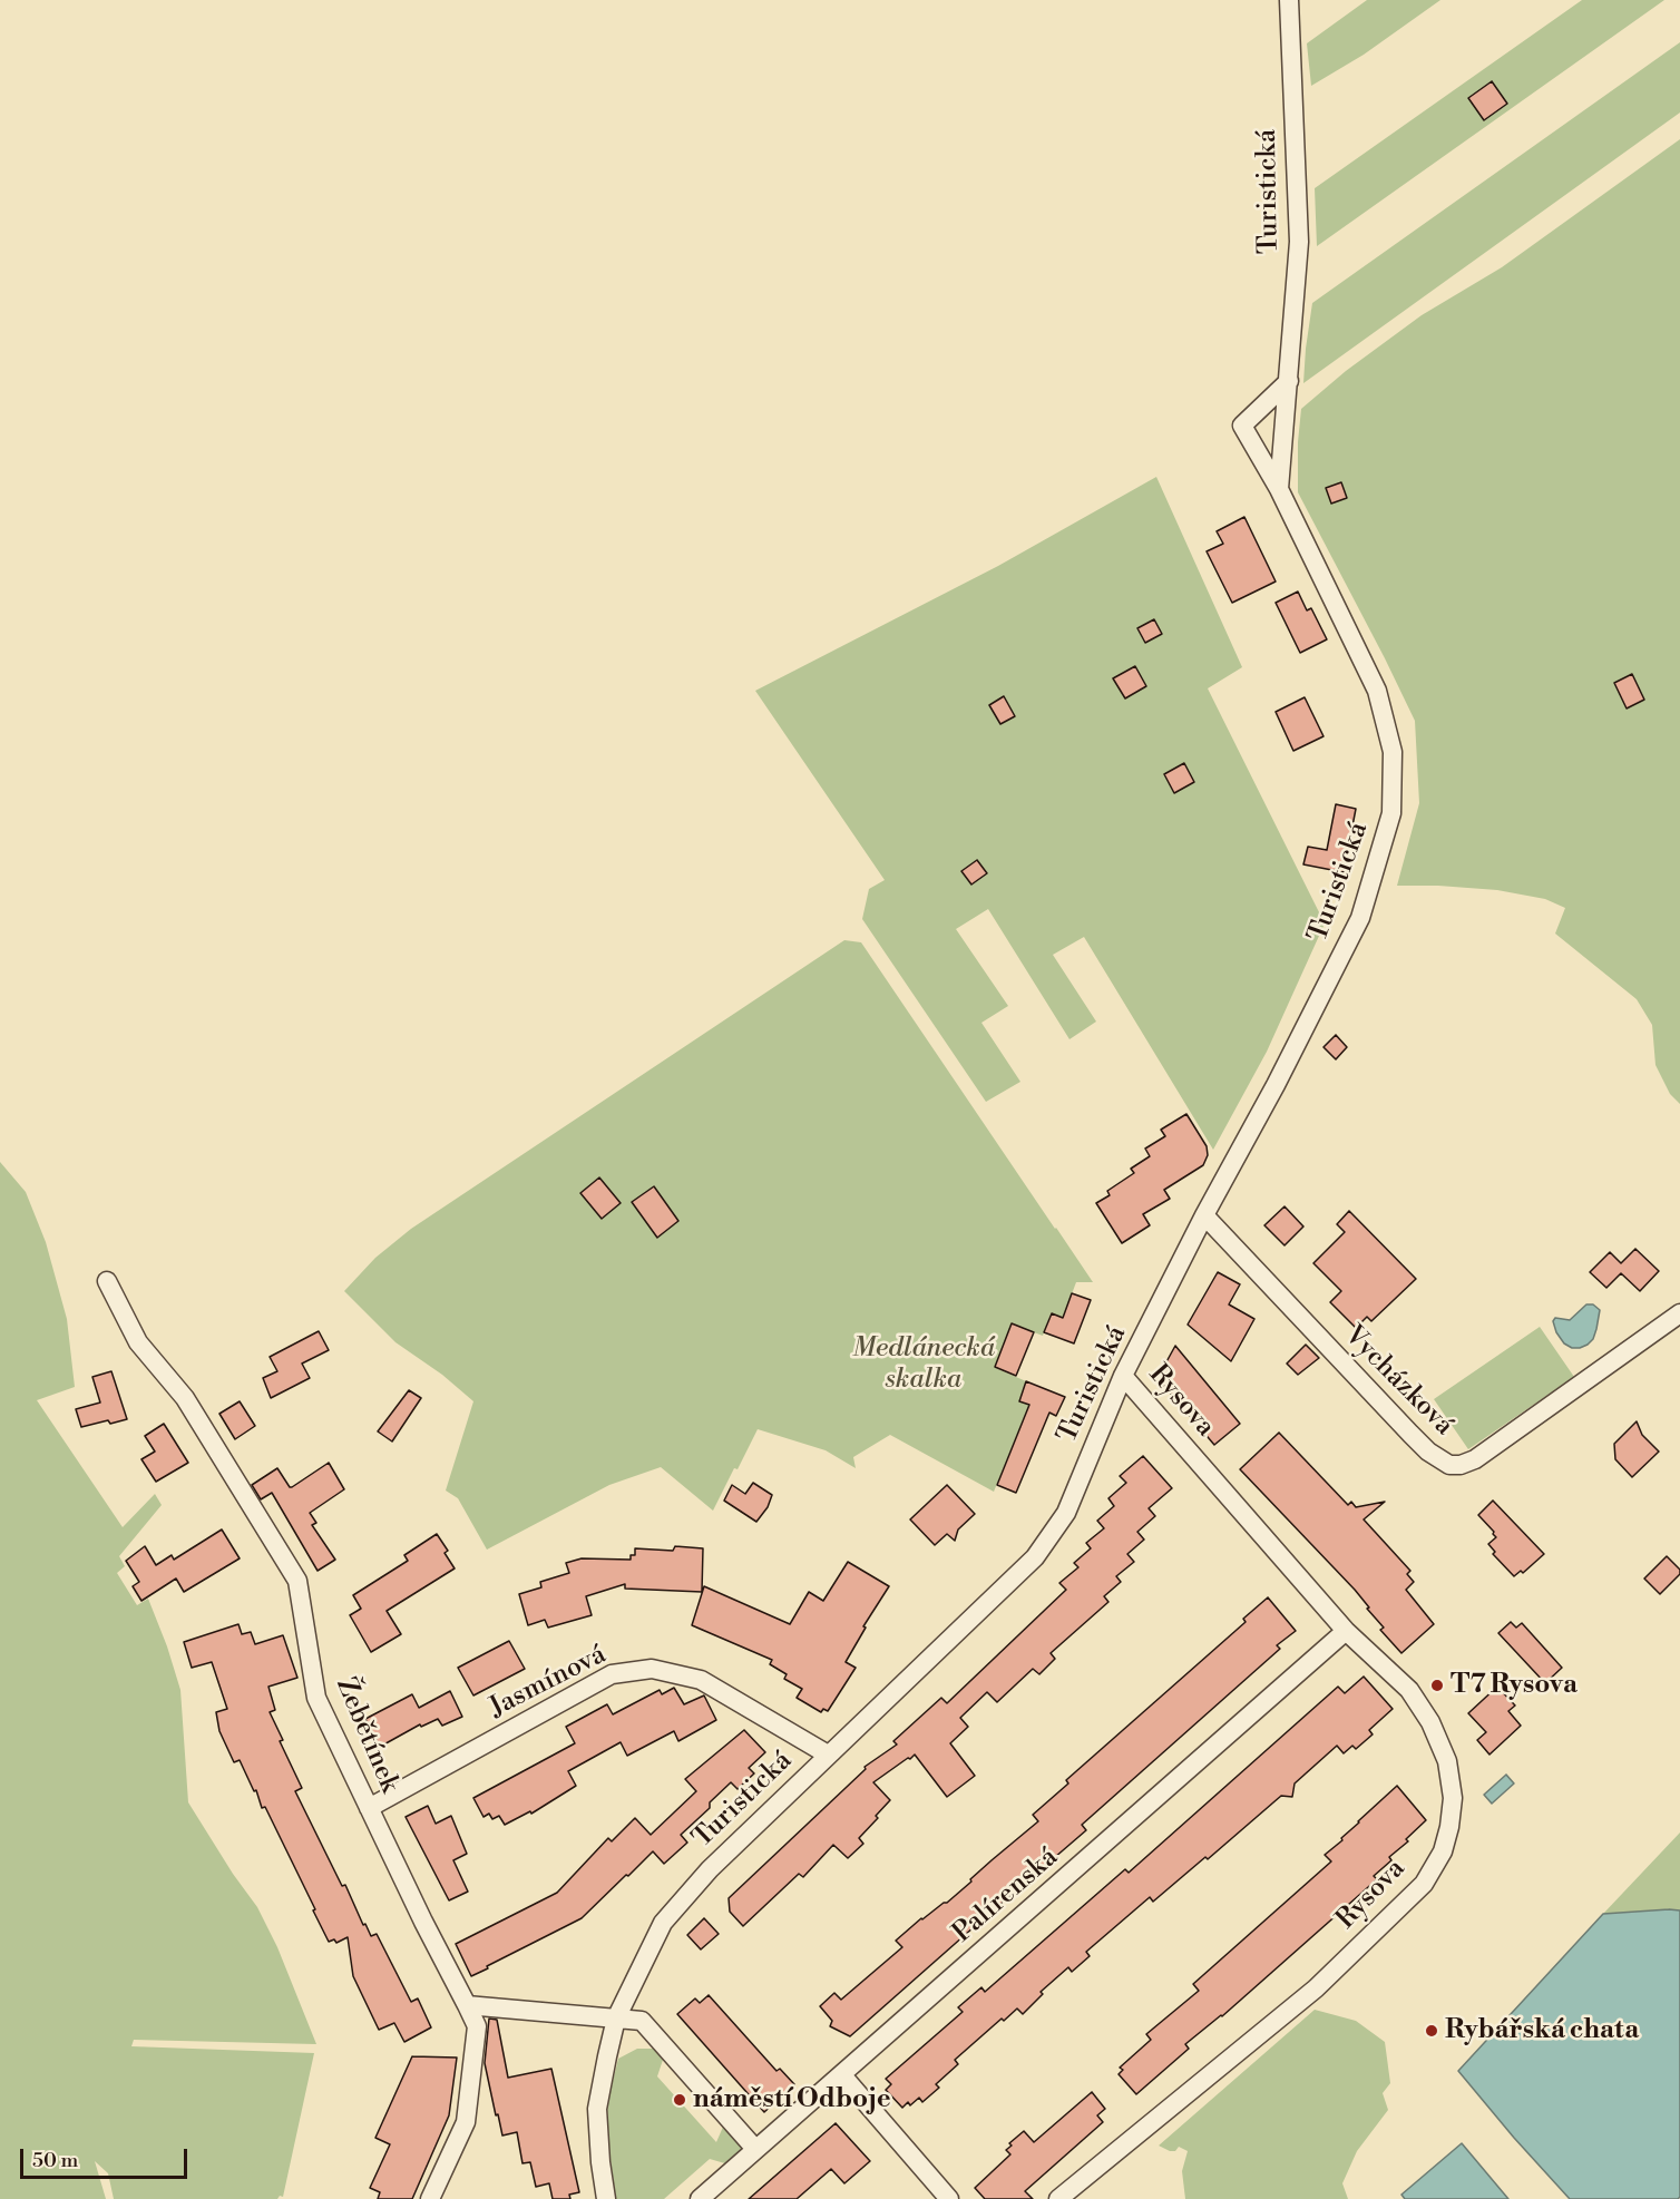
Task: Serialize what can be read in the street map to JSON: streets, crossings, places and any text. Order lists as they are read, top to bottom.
{
  "streets": {
    "street": [
      "Turistická",
      "Vycházková",
      "Rysova",
      "Jasmínová",
      "Žebětínek",
      "Palírenská"
    ]
  },
  "crossings": [
    ["Turistická", "Vycházková"],
    ["Turistická", "Rysova"],
    ["Turistická", "Jasmínová"],
    ["Rysova", "Palírenská"],
    ["Jasmínová", "Žebětínek"]
  ],
  "parks": ["Medlánecká skalka"],
  "places": ["T7 Rysova", "Rybářská chata", "náměstí Odboje"],
  "scale_bar": "50 m"
}
